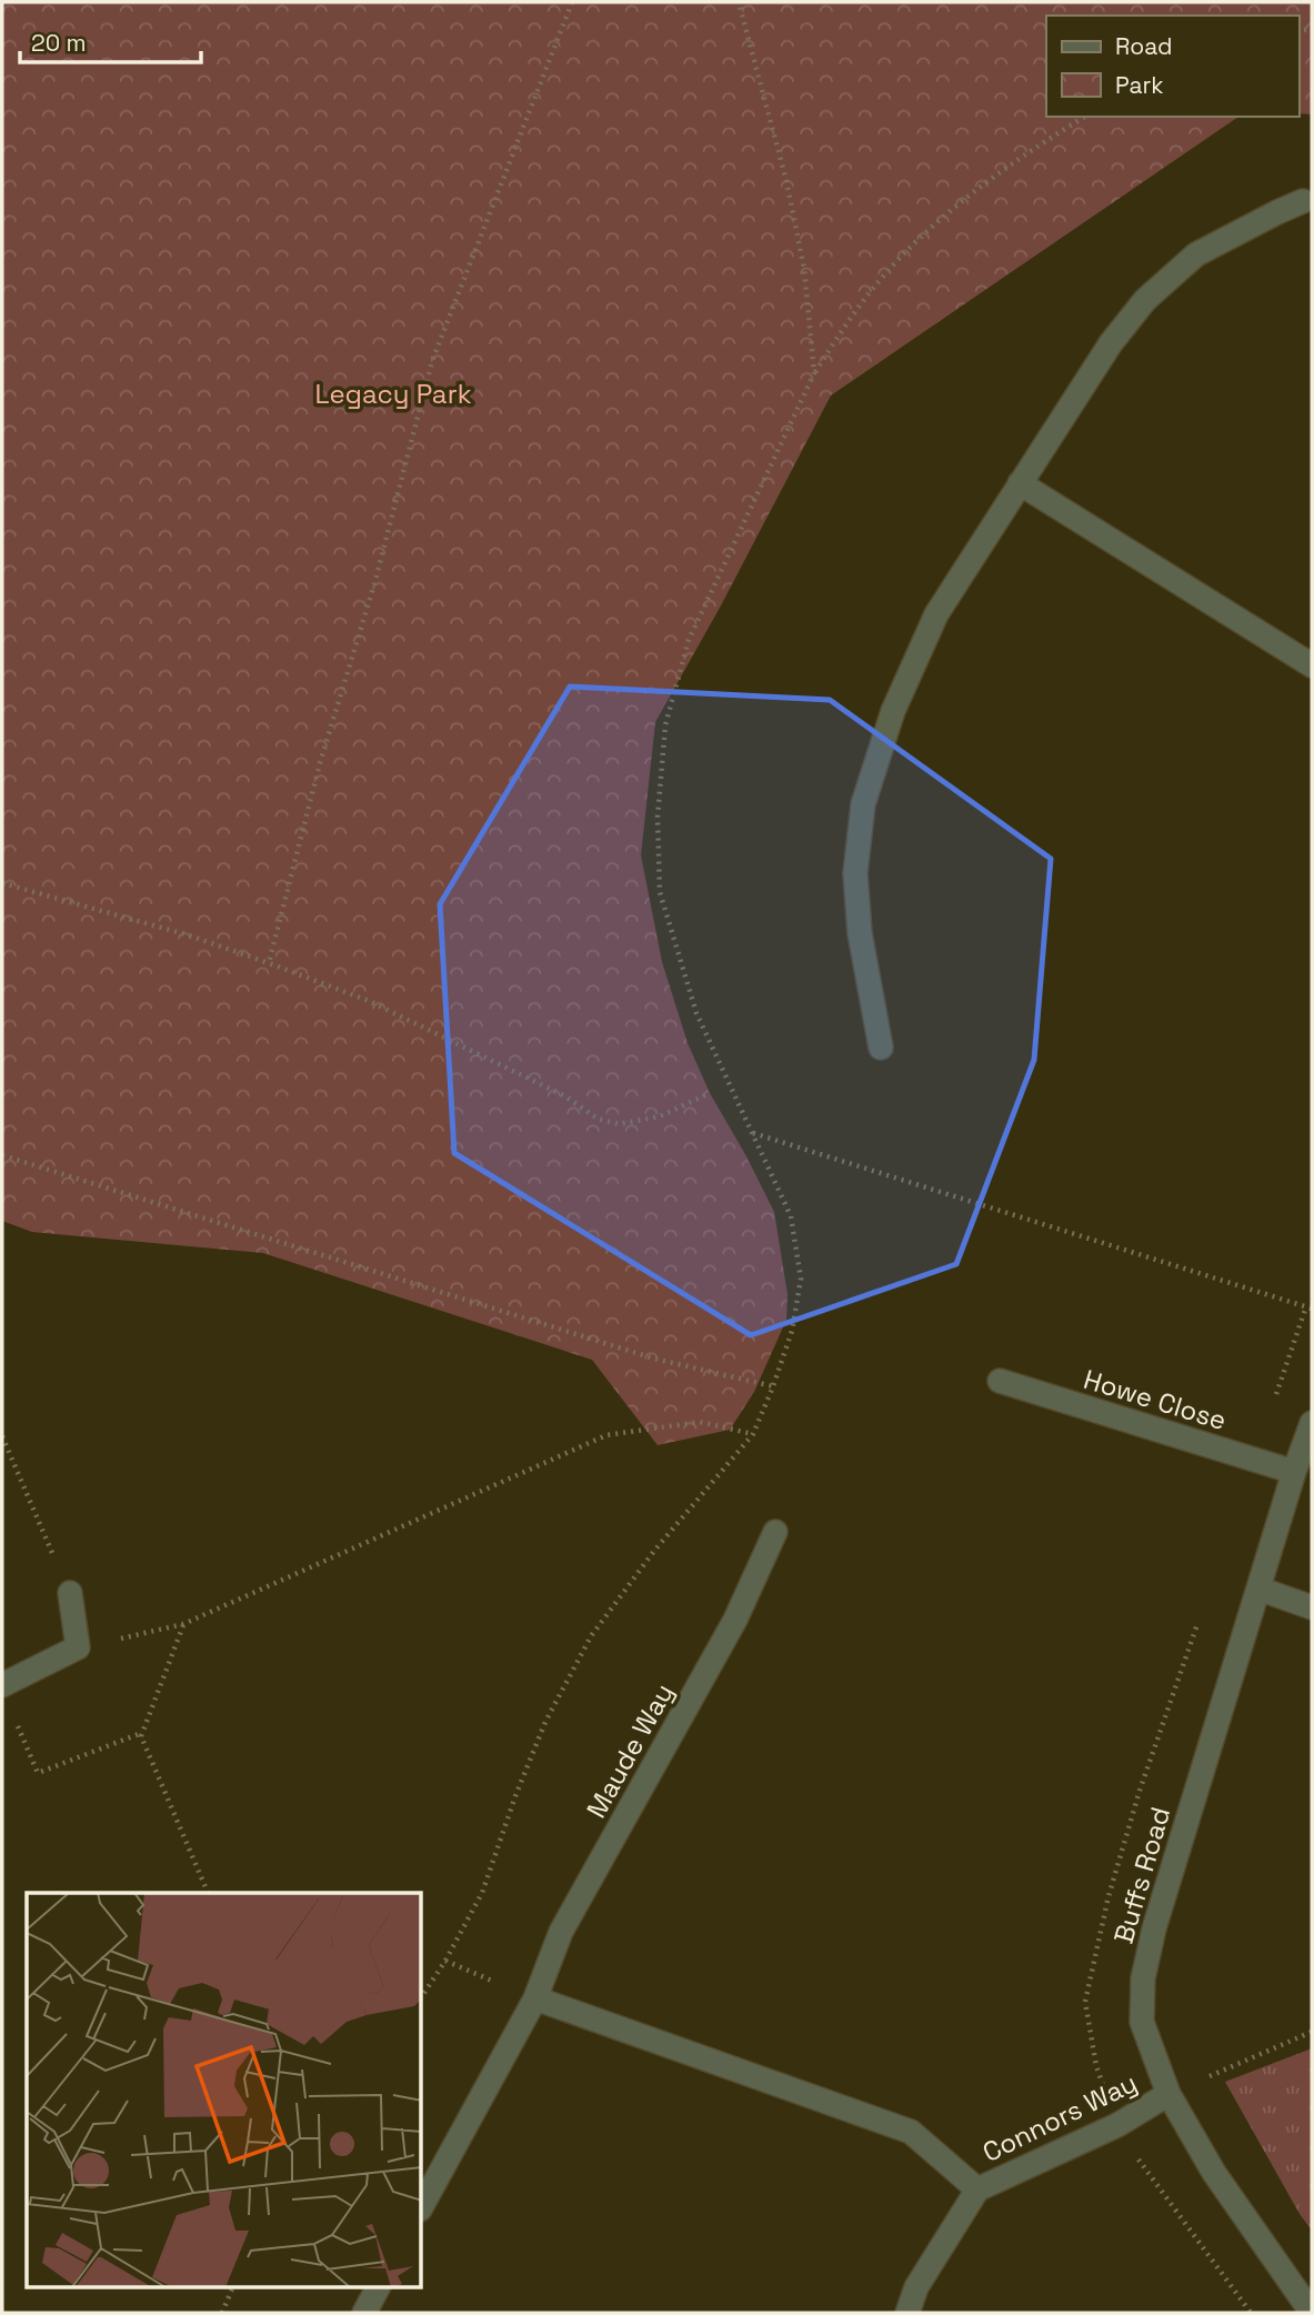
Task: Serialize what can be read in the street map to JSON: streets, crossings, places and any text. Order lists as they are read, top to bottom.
{
  "streets": {
    "street": [
      "Howe Close",
      "Maude Way",
      "Buffs Road",
      "Connors Way"
    ]
  },
  "crossings": [
    ["Howe Close", "Buffs Road"],
    ["Buffs Road", "Connors Way"]
  ],
  "parks": ["Legacy Park"],
  "legend": ["Road", "Park"],
  "scale_bar": "20 m"
}
